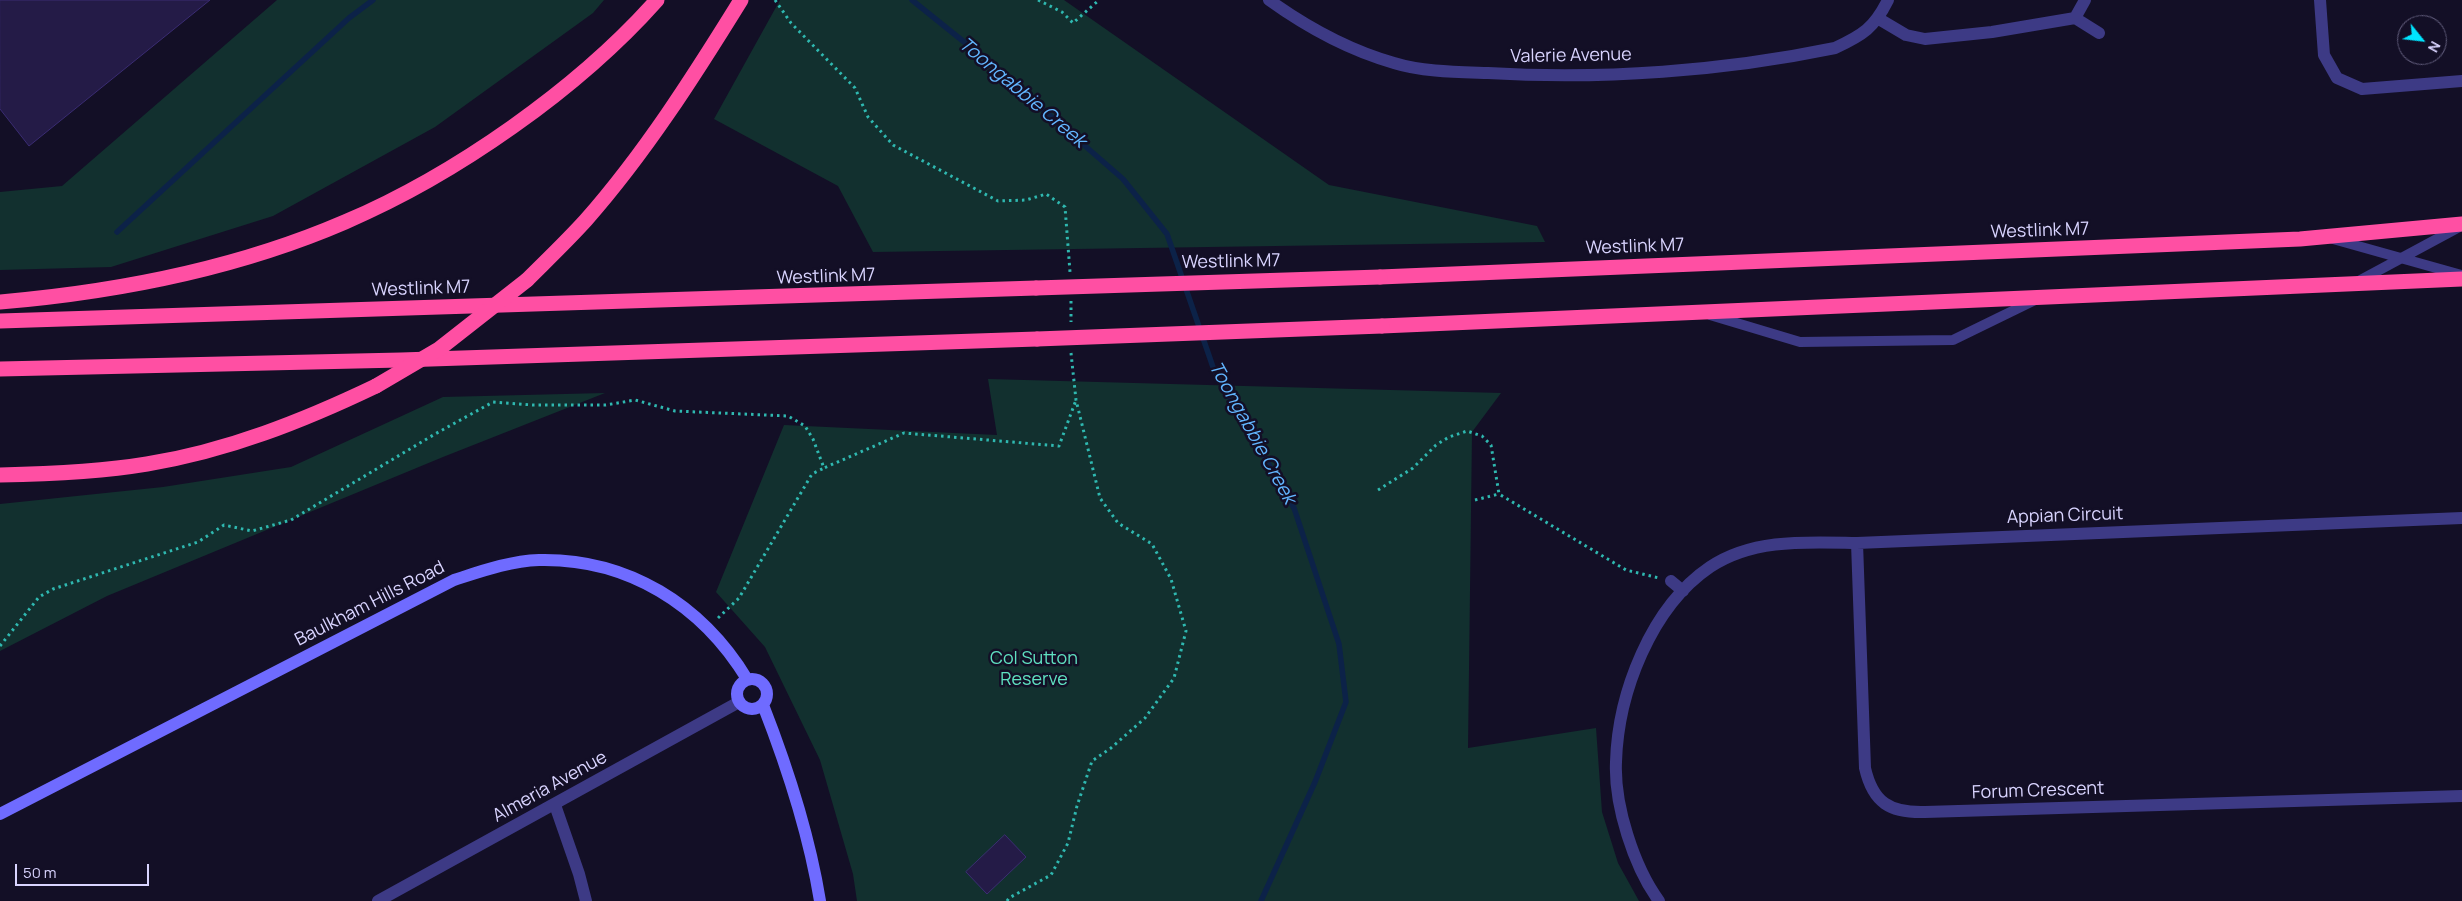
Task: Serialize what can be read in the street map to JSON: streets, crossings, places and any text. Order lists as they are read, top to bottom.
{
  "streets": {
    "highway": ["Westlink M7"],
    "street": [
      "Valerie Avenue",
      "Appian Circuit",
      "Baulkham Hills Road",
      "Almeria Avenue",
      "Forum Crescent"
    ]
  },
  "crossings": [
    ["Appian Circuit", "Forum Crescent"],
    ["Baulkham Hills Road", "Almeria Avenue"]
  ],
  "water": ["Toongabbie Creek"],
  "parks": ["Col Sutton Reserve"],
  "scale_bar": "50 m",
  "north": "bottom right"
}
